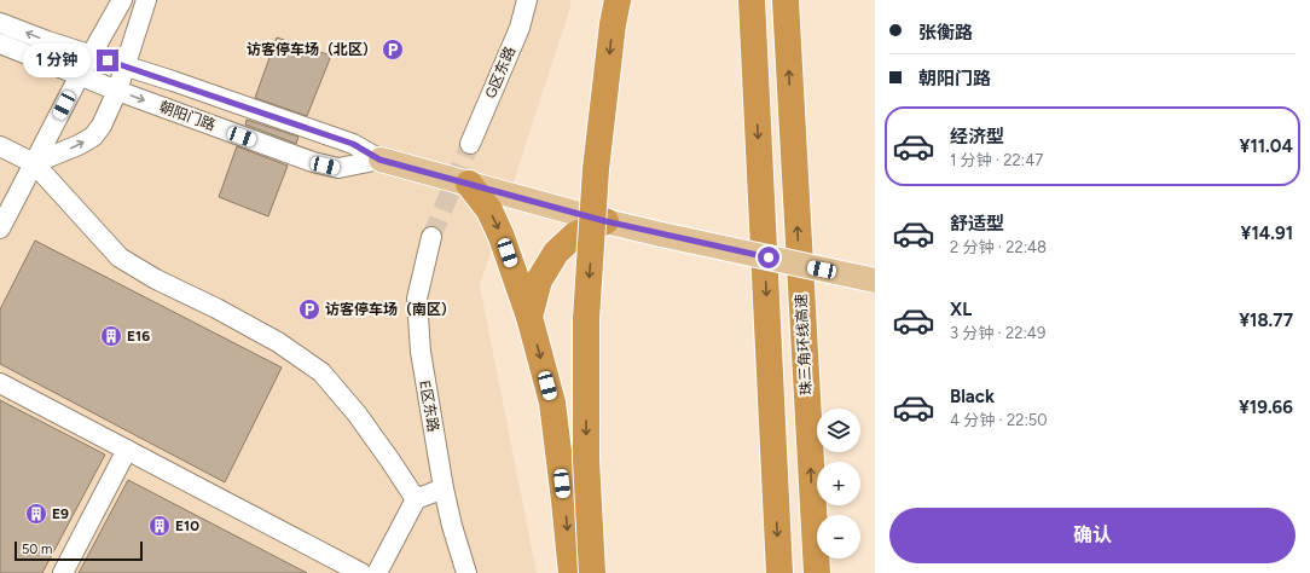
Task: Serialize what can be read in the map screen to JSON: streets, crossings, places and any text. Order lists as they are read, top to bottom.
{
  "streets": {
    "highway": ["珠三角环线高速"],
    "street": ["G区东路", "朝阳门路", "E区东路"]
  },
  "places": {
    "parking": ["访客停车场（北区）", "访客停车场（南区）"],
    "building": ["E16", "E9", "E10"]
  },
  "scale_bar": "50 m",
  "page": {
    "banner": ["张衡路", "朝阳门路"],
    "bubble": "1 分钟",
    "list": [
      {
        "name": "经济型",
        "note": "1 分钟 · 22:47",
        "value": "¥11.04"
      },
      {
        "name": "舒适型",
        "note": "2 分钟 · 22:48",
        "value": "¥14.91"
      },
      {
        "name": "XL",
        "note": "3 分钟 · 22:49",
        "value": "¥18.77"
      },
      {
        "name": "Black",
        "note": "4 分钟 · 22:50",
        "value": "¥19.66"
      }
    ],
    "map_buttons": ["+", "−"],
    "buttons": "确认",
    "scale": "50 m"
  }
}
